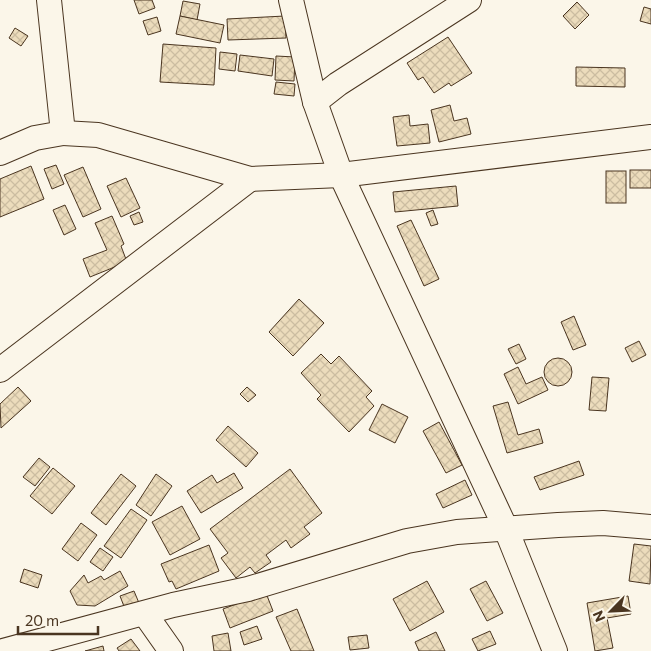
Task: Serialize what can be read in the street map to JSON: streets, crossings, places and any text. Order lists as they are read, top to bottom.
{
  "scale_bar": "20 m",
  "north": "bottom left"
}
